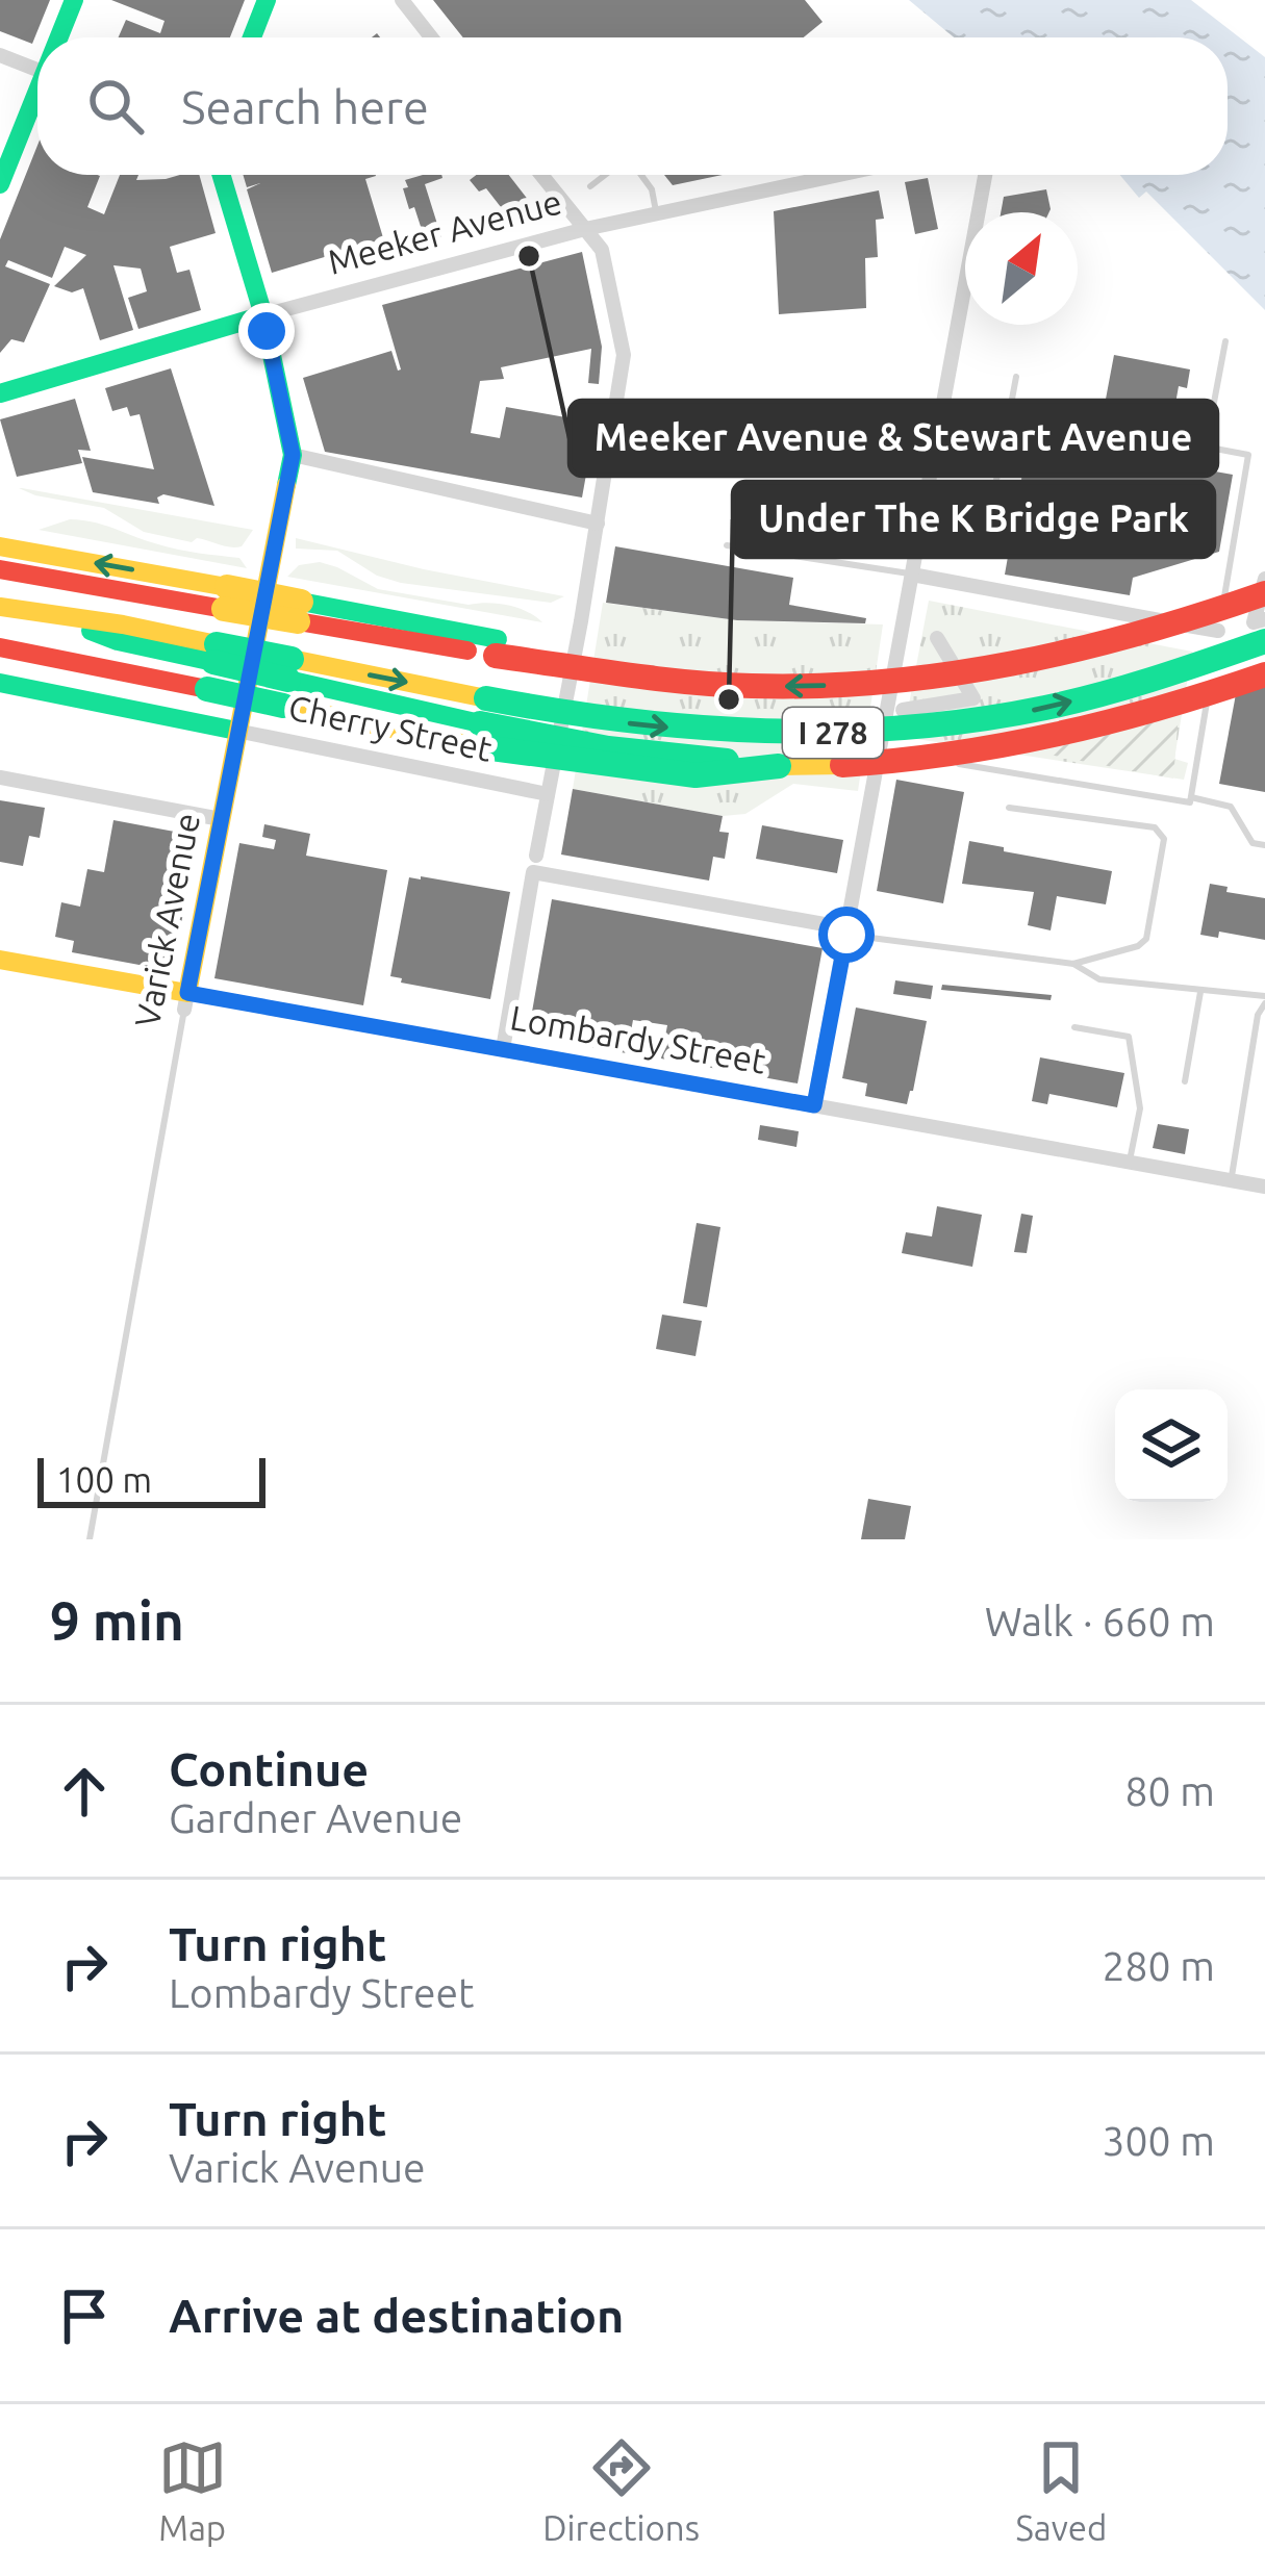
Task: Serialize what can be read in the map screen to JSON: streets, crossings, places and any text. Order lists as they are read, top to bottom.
{
  "streets": {
    "main road": [
      "Meeker Avenue",
      "Cherry Street",
      "I 278",
      "Varick Avenue",
      "Lombardy Street"
    ]
  },
  "crossings": [
    ["Meeker Avenue", "Varick Avenue"],
    ["Cherry Street", "Varick Avenue"],
    ["Varick Avenue", "Lombardy Street"]
  ],
  "places": ["Meeker Avenue & Stewart Avenue", "Under The K Bridge Park"],
  "scale_bar": "100 m",
  "north": "top right",
  "page": {
    "search": "Search here",
    "scale": "100 m",
    "heading": ["9 min", "Walk · 660 m"],
    "list": [
      ["Continue", "Gardner Avenue", "80 m"],
      ["Turn right", "Lombardy Street", "280 m"],
      ["Turn right", "Varick Avenue", "300 m"],
      "Arrive at destination"
    ],
    "nav": ["Map", "Directions", "Saved"]
  }
}
